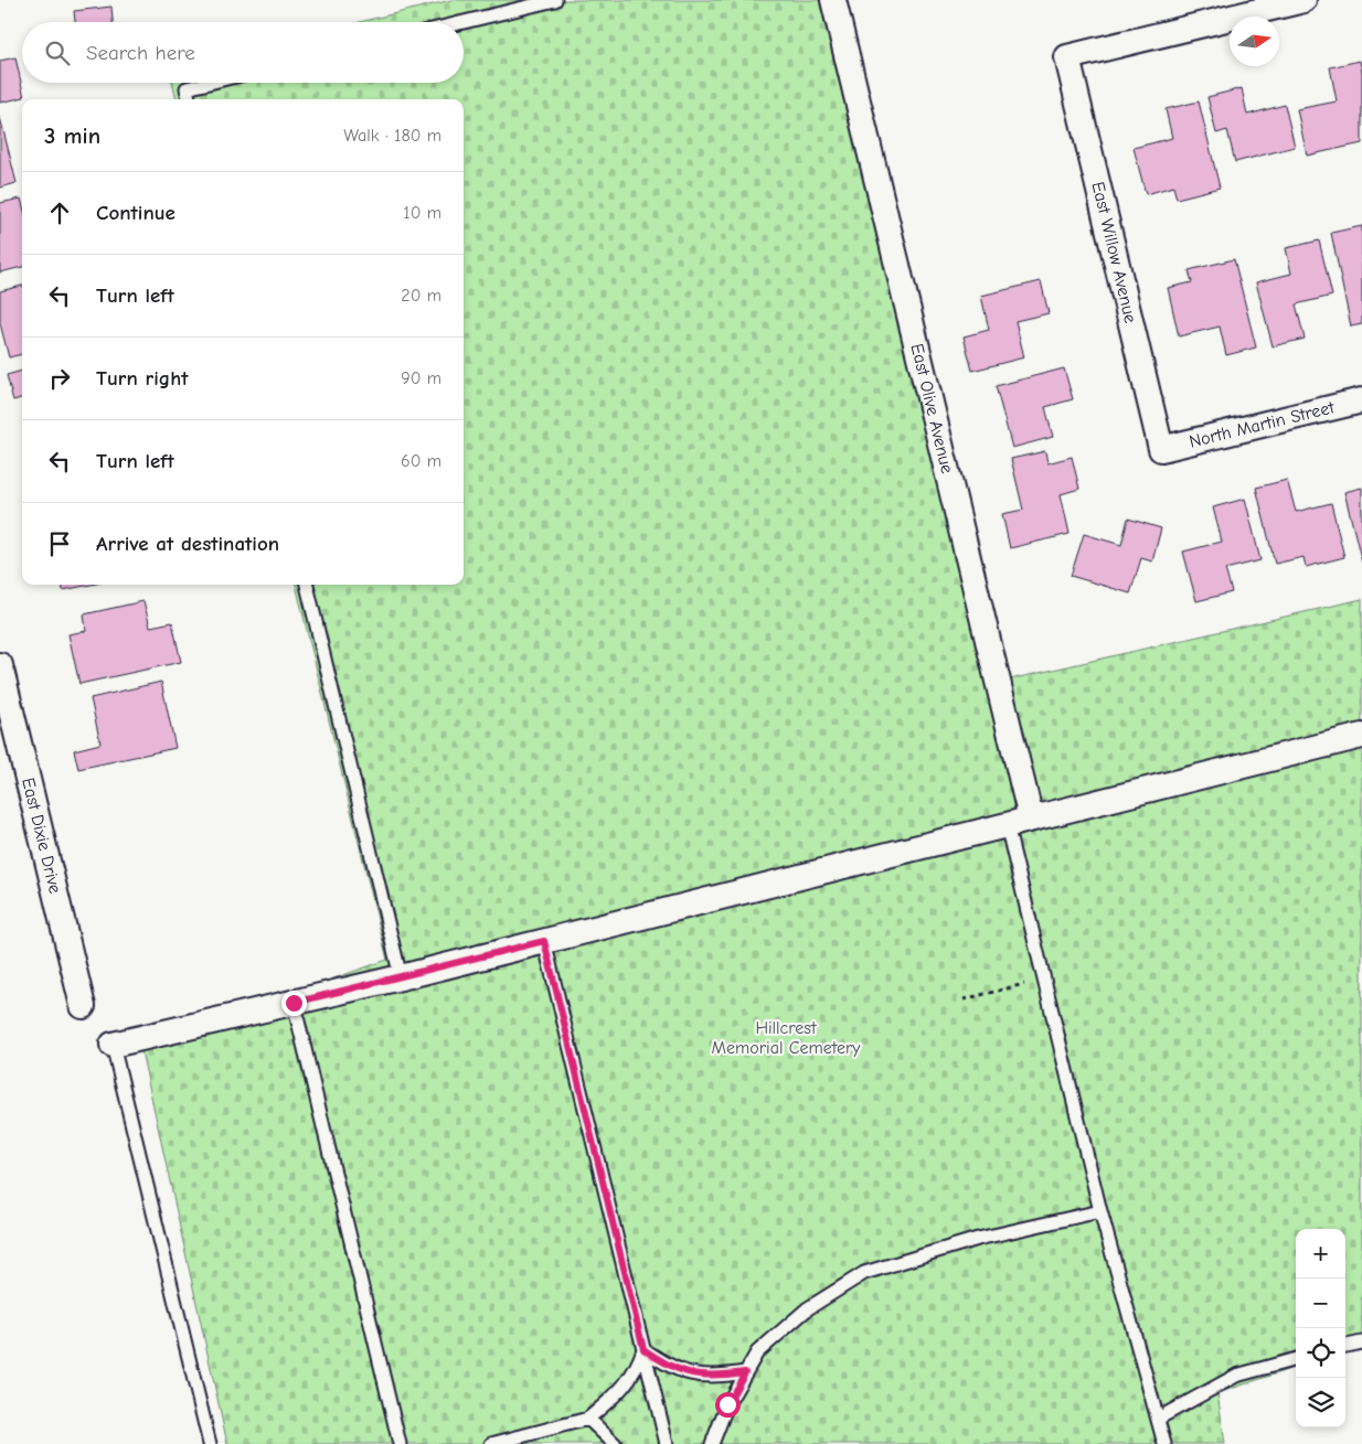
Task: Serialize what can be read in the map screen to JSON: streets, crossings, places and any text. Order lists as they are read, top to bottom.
{
  "streets": {
    "street": [
      "East Willow Avenue",
      "East Olive Avenue",
      "North Martin Street",
      "East Dixie Drive"
    ]
  },
  "crossings": [
    ["East Willow Avenue", "North Martin Street"]
  ],
  "parks": ["Hillcrest Memorial Cemetery"],
  "north": "right",
  "page": {
    "search": "Search here",
    "heading": ["3 min", "Walk · 180 m"],
    "list": [
      ["Continue", "10 m"],
      ["Turn left", "20 m"],
      ["Turn right", "90 m"],
      ["Turn left", "60 m"],
      "Arrive at destination"
    ],
    "map_buttons": ["+", "−"]
  }
}
